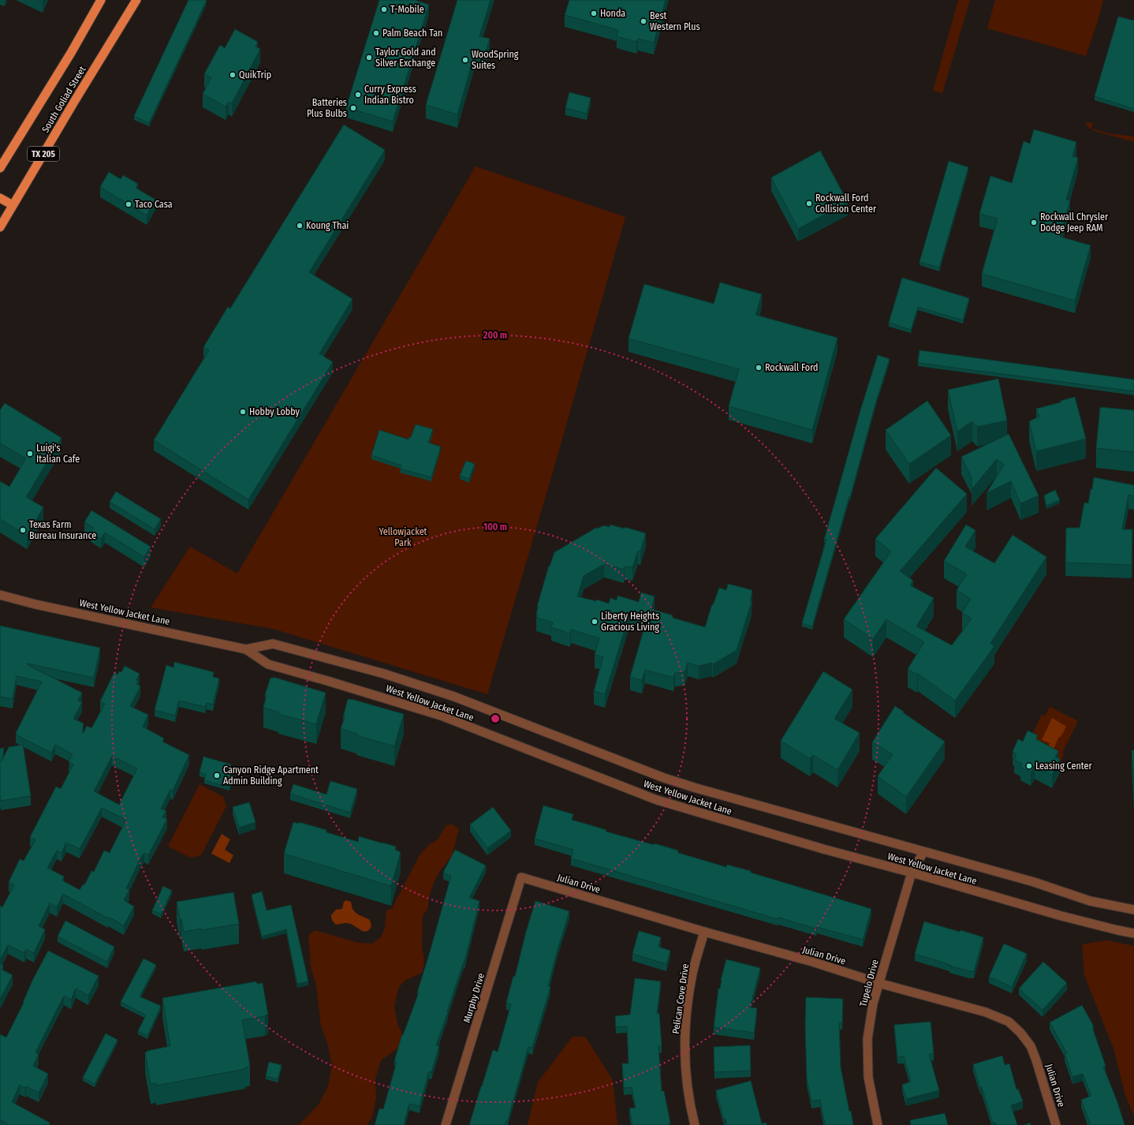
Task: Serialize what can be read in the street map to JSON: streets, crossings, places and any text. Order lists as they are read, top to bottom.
{
  "streets": {
    "main road": ["South Goliad Street", "TX 205"],
    "street": [
      "West Yellow Jacket Lane",
      "Julian Drive",
      "Tupelo Drive",
      "Murphy Drive",
      "Pelican Cove Drive"
    ]
  },
  "crossings": [
    ["West Yellow Jacket Lane", "Tupelo Drive"],
    ["Julian Drive", "Tupelo Drive"],
    ["Julian Drive", "Murphy Drive"],
    ["Julian Drive", "Pelican Cove Drive"]
  ],
  "parks": ["Yellowjacket Park"],
  "places": [
    "T-Mobile",
    "Honda",
    "Best Western Plus",
    "Palm Beach Tan",
    "Taylor Gold and Silver Exchange",
    "WoodSpring Suites",
    "QuikTrip",
    "Curry Express Indian Bistro",
    "Batteries Plus Bulbs",
    "Rockwall Ford Collision Center",
    "Taco Casa",
    "Rockwall Chrysler Dodge Jeep RAM",
    "Koung Thai",
    "Rockwall Ford",
    "Hobby Lobby",
    "Luigi's Italian Cafe",
    "Texas Farm Bureau Insurance",
    "Liberty Heights Gracious Living",
    "Leasing Center",
    "Canyon Ridge Apartment Admin Building"
  ],
  "rings": ["200 m", "100 m"]
}
